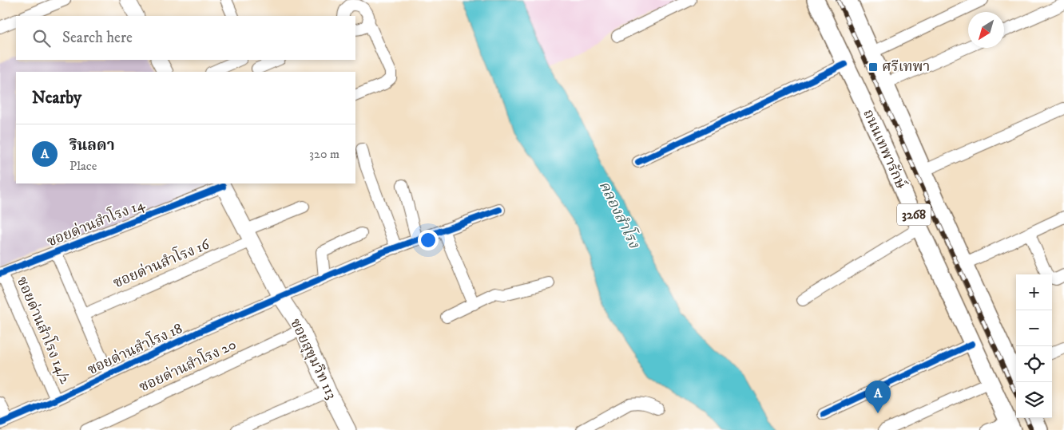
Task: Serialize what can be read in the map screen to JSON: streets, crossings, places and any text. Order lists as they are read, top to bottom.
{
  "streets": {
    "main road": ["ถนนเทพารักษ์", "3268", "ซอยสุขุมวิท 113"],
    "street": [
      "ซอยด่านสำโรง 14",
      "ซอยด่านสำโรง 16",
      "ซอยด่านสำโรง 14/2",
      "ซอยด่านสำโรง 18",
      "ซอยด่านสำโรง 20"
    ]
  },
  "crossings": [
    ["ซอยด่านสำโรง 14", "ซอยด่านสำโรง 14/2"],
    ["ซอยด่านสำโรง 14", "ซอยสุขุมวิท 113"],
    ["ซอยด่านสำโรง 16", "ซอยสุขุมวิท 113"],
    ["ซอยด่านสำโรง 14/2", "ซอยด่านสำโรง 18"],
    ["ซอยด่านสำโรง 18", "ซอยสุขุมวิท 113"],
    ["ซอยสุขุมวิท 113", "ซอยด่านสำโรง 20"]
  ],
  "water": ["คลองสำโรง"],
  "places": {
    "transit": ["ศรีเทพา"]
  },
  "north": "bottom left",
  "page": {
    "search": "Search here",
    "heading": "Nearby",
    "list": [
      {
        "mark": "A",
        "name": "รินลดา",
        "note": "Place",
        "value": "320 m"
      }
    ],
    "map_buttons": ["+", "−"],
    "pins": "A"
  }
}
